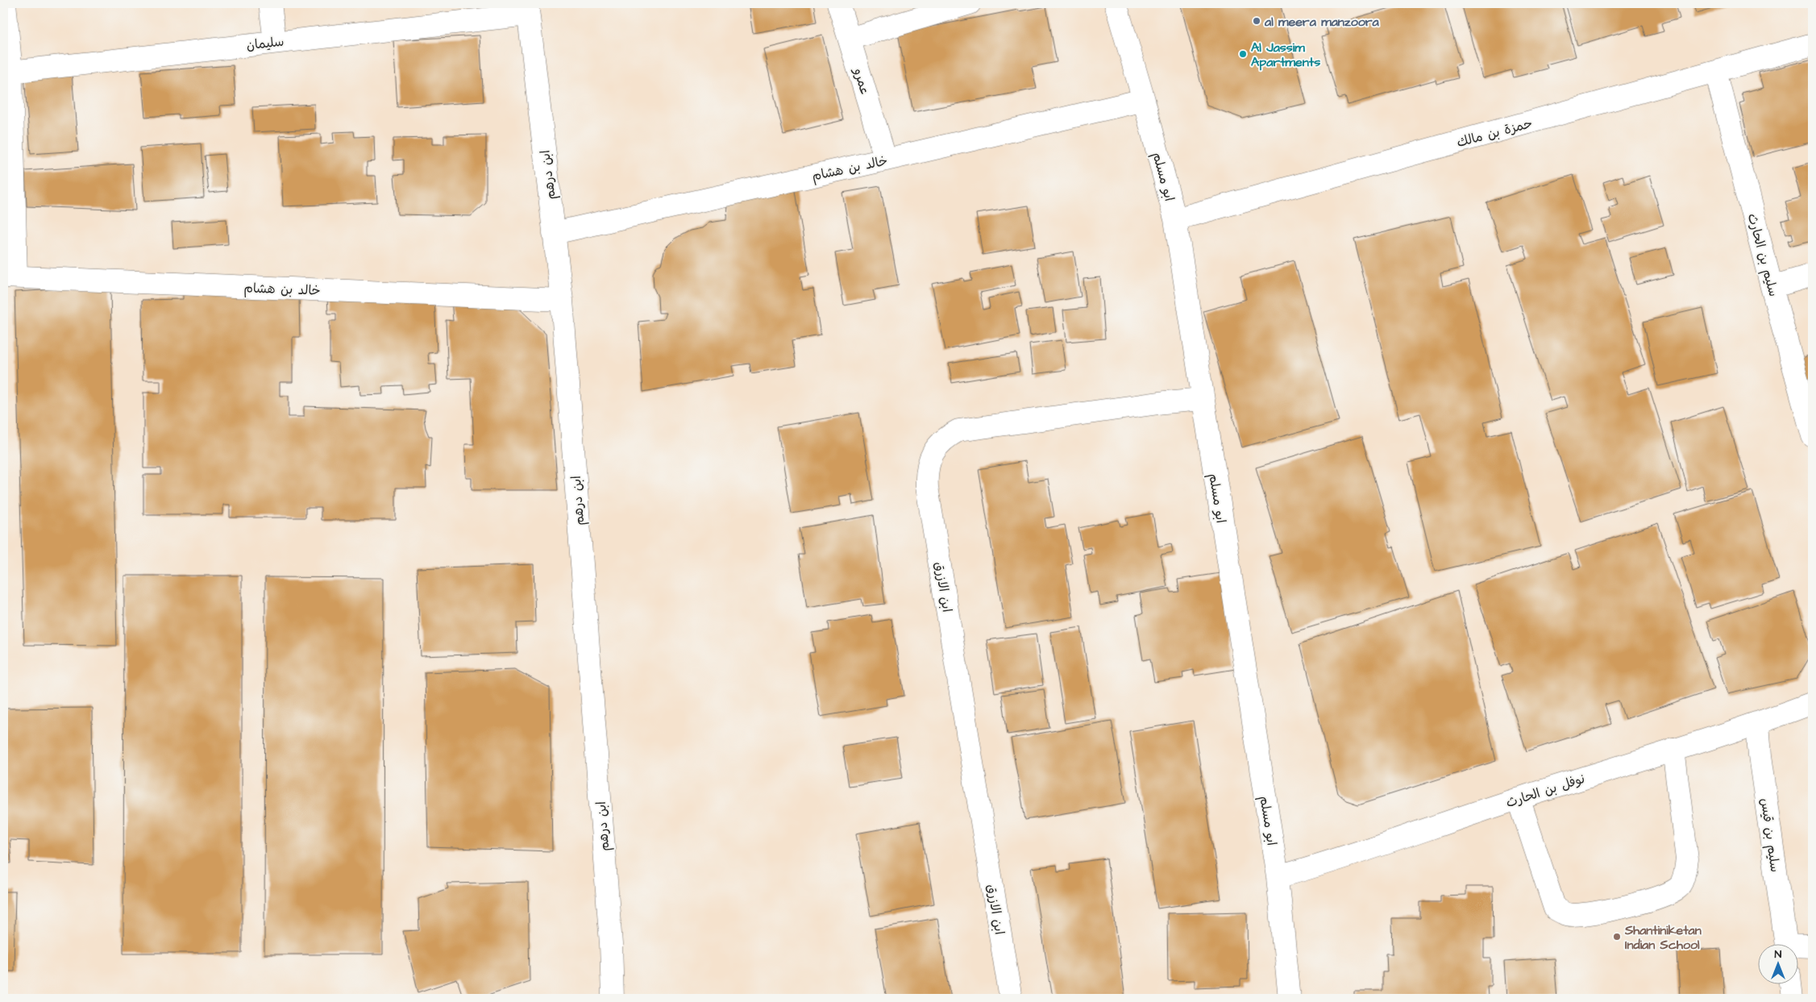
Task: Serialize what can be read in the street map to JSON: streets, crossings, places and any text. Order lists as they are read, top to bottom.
{
  "streets": {
    "street": [
      "سليمان",
      "عمرو",
      "حمزة بن مالك",
      "خالد بن هشام",
      "ابن درهم",
      "ابو مسلم",
      "سليم بن الحارث",
      "ابن الازرق",
      "نوفل بن الحارث",
      "سليم بن قيس"
    ]
  },
  "crossings": [
    ["سليمان", "ابن درهم"],
    ["عمرو", "خالد بن هشام"],
    ["حمزة بن مالك", "ابو مسلم"],
    ["حمزة بن مالك", "سليم بن الحارث"],
    ["خالد بن هشام", "ابن درهم"],
    ["خالد بن هشام", "ابو مسلم"],
    ["ابو مسلم", "ابن الازرق"],
    ["ابو مسلم", "نوفل بن الحارث"],
    ["نوفل بن الحارث", "سليم بن قيس"]
  ],
  "places": ["al meera manzoora", "Al Jassim Apartments", "Shantiniketan Indian School"],
  "north": "top"
}
